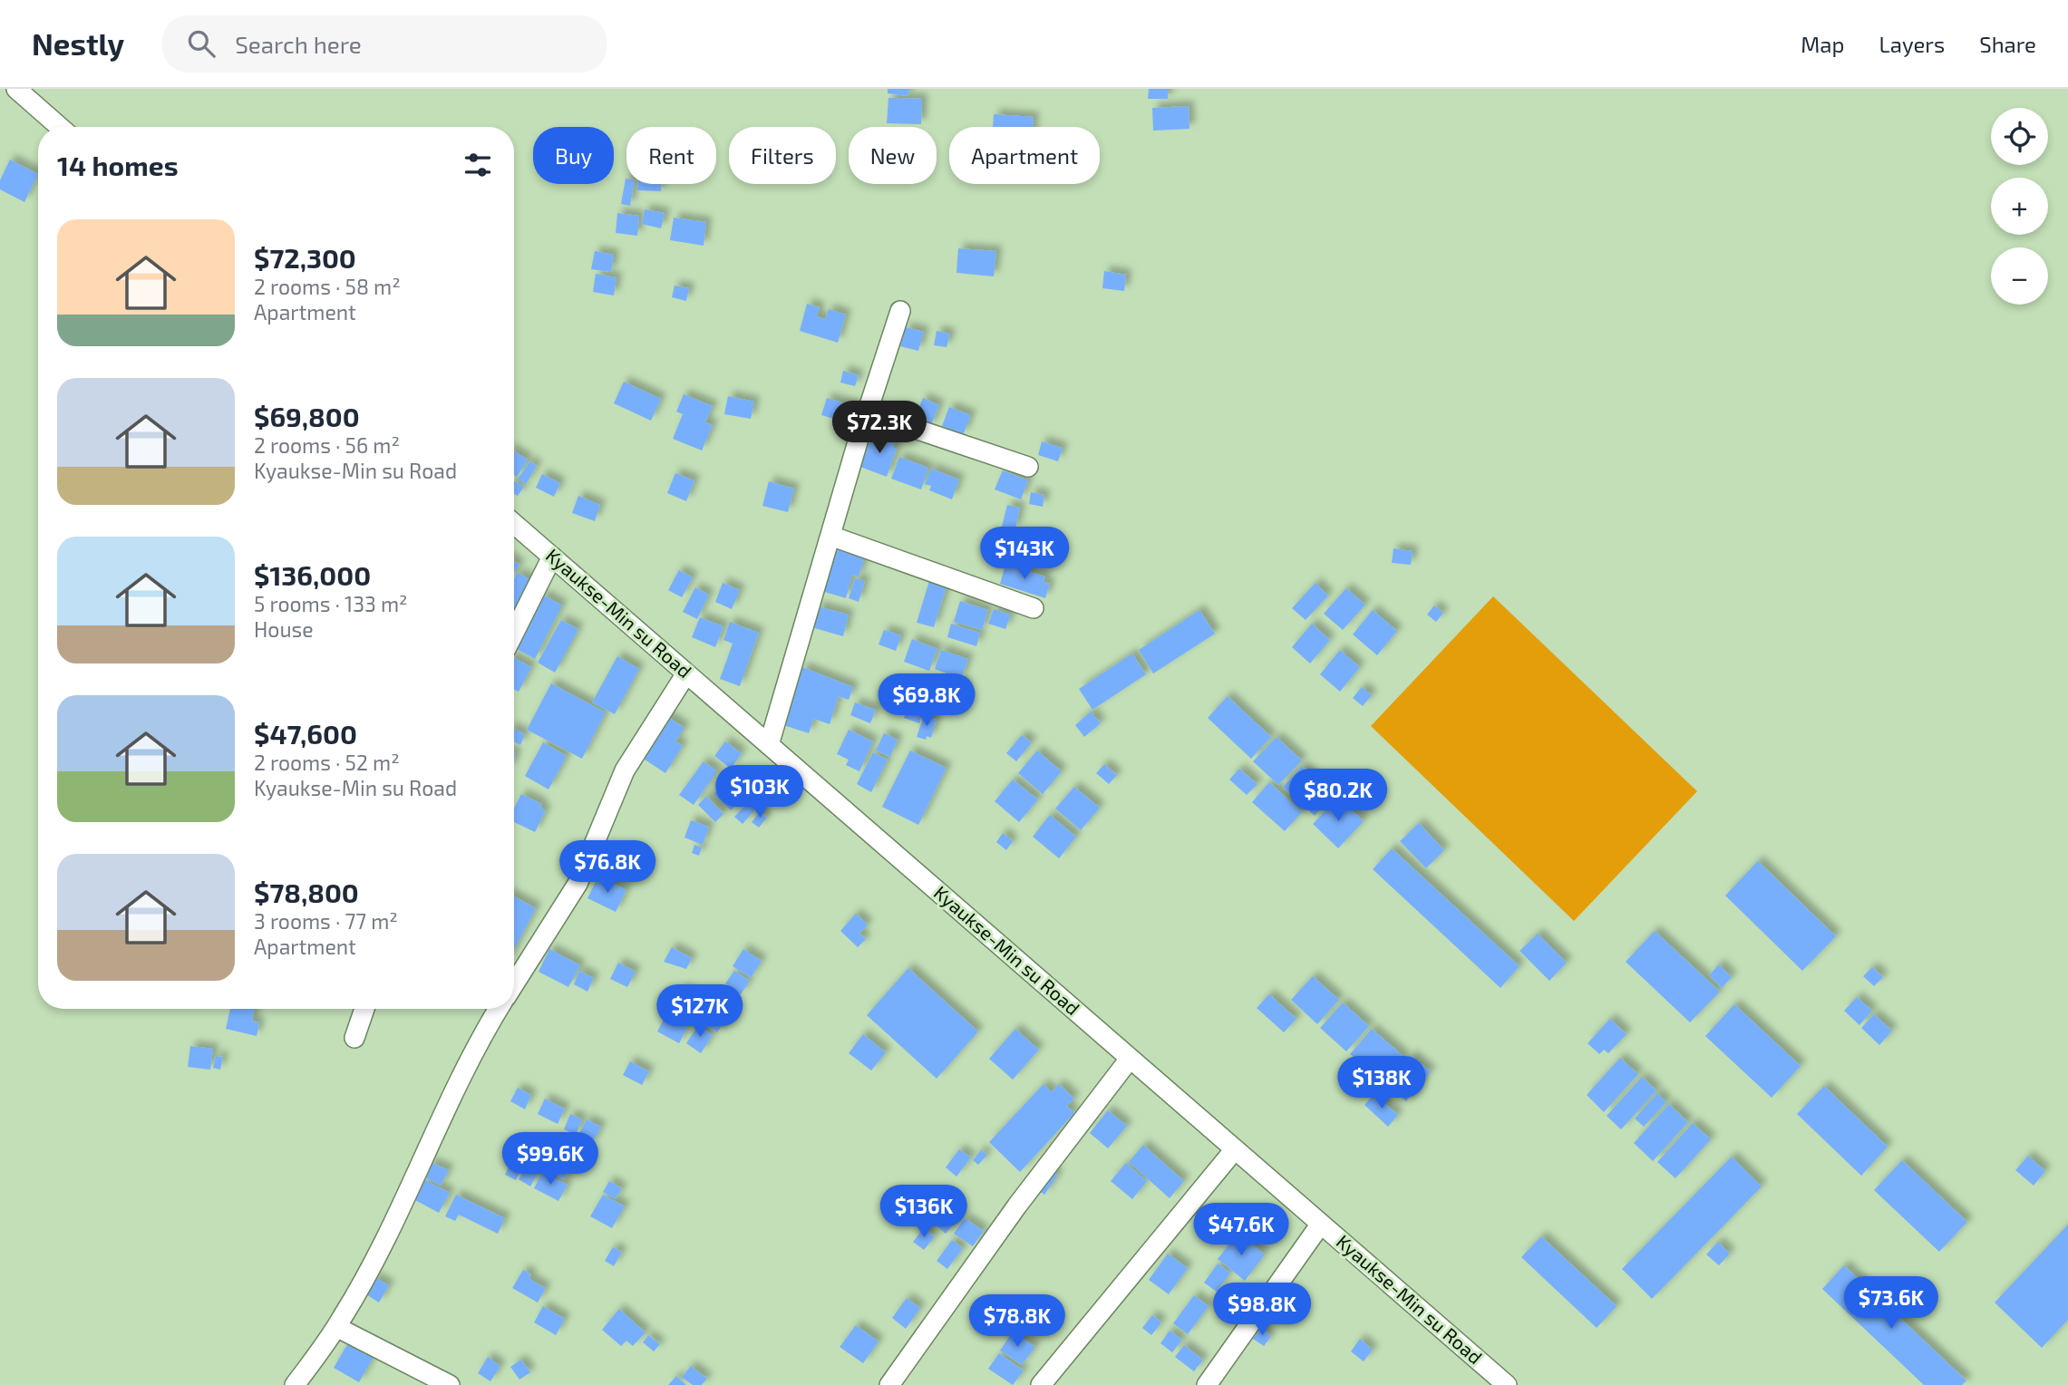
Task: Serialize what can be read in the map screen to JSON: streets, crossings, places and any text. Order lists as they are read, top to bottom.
{
  "streets": {
    "street": ["Kyaukse-Min su Road"]
  },
  "page": {
    "header": "Nestly",
    "search": "Search here",
    "nav": ["Map", "Layers", "Share"],
    "map_buttons": ["+", "−"],
    "chip": [
      "Buy",
      "Rent",
      "Filters",
      "New",
      "Apartment"
    ],
    "heading": "14 homes",
    "list": [
      {
        "name": "$72,300",
        "note": "2 rooms · 58 m² · Apartment"
      },
      {
        "name": "$69,800",
        "note": "2 rooms · 56 m² · Kyaukse-Min su Road"
      },
      {
        "name": "$136,000",
        "note": "5 rooms · 133 m² · House"
      },
      {
        "name": "$47,600",
        "note": "2 rooms · 52 m² · Kyaukse-Min su Road"
      },
      {
        "name": "$78,800",
        "note": "3 rooms · 77 m² · Apartment"
      }
    ],
    "price": [
      "$72.3K",
      "$143K",
      "$69.8K",
      "$103K",
      "$80.2K",
      "$76.8K",
      "$127K",
      "$138K",
      "$99.6K",
      "$136K",
      "$47.6K",
      "$73.6K",
      "$98.8K",
      "$78.8K"
    ]
  }
}
